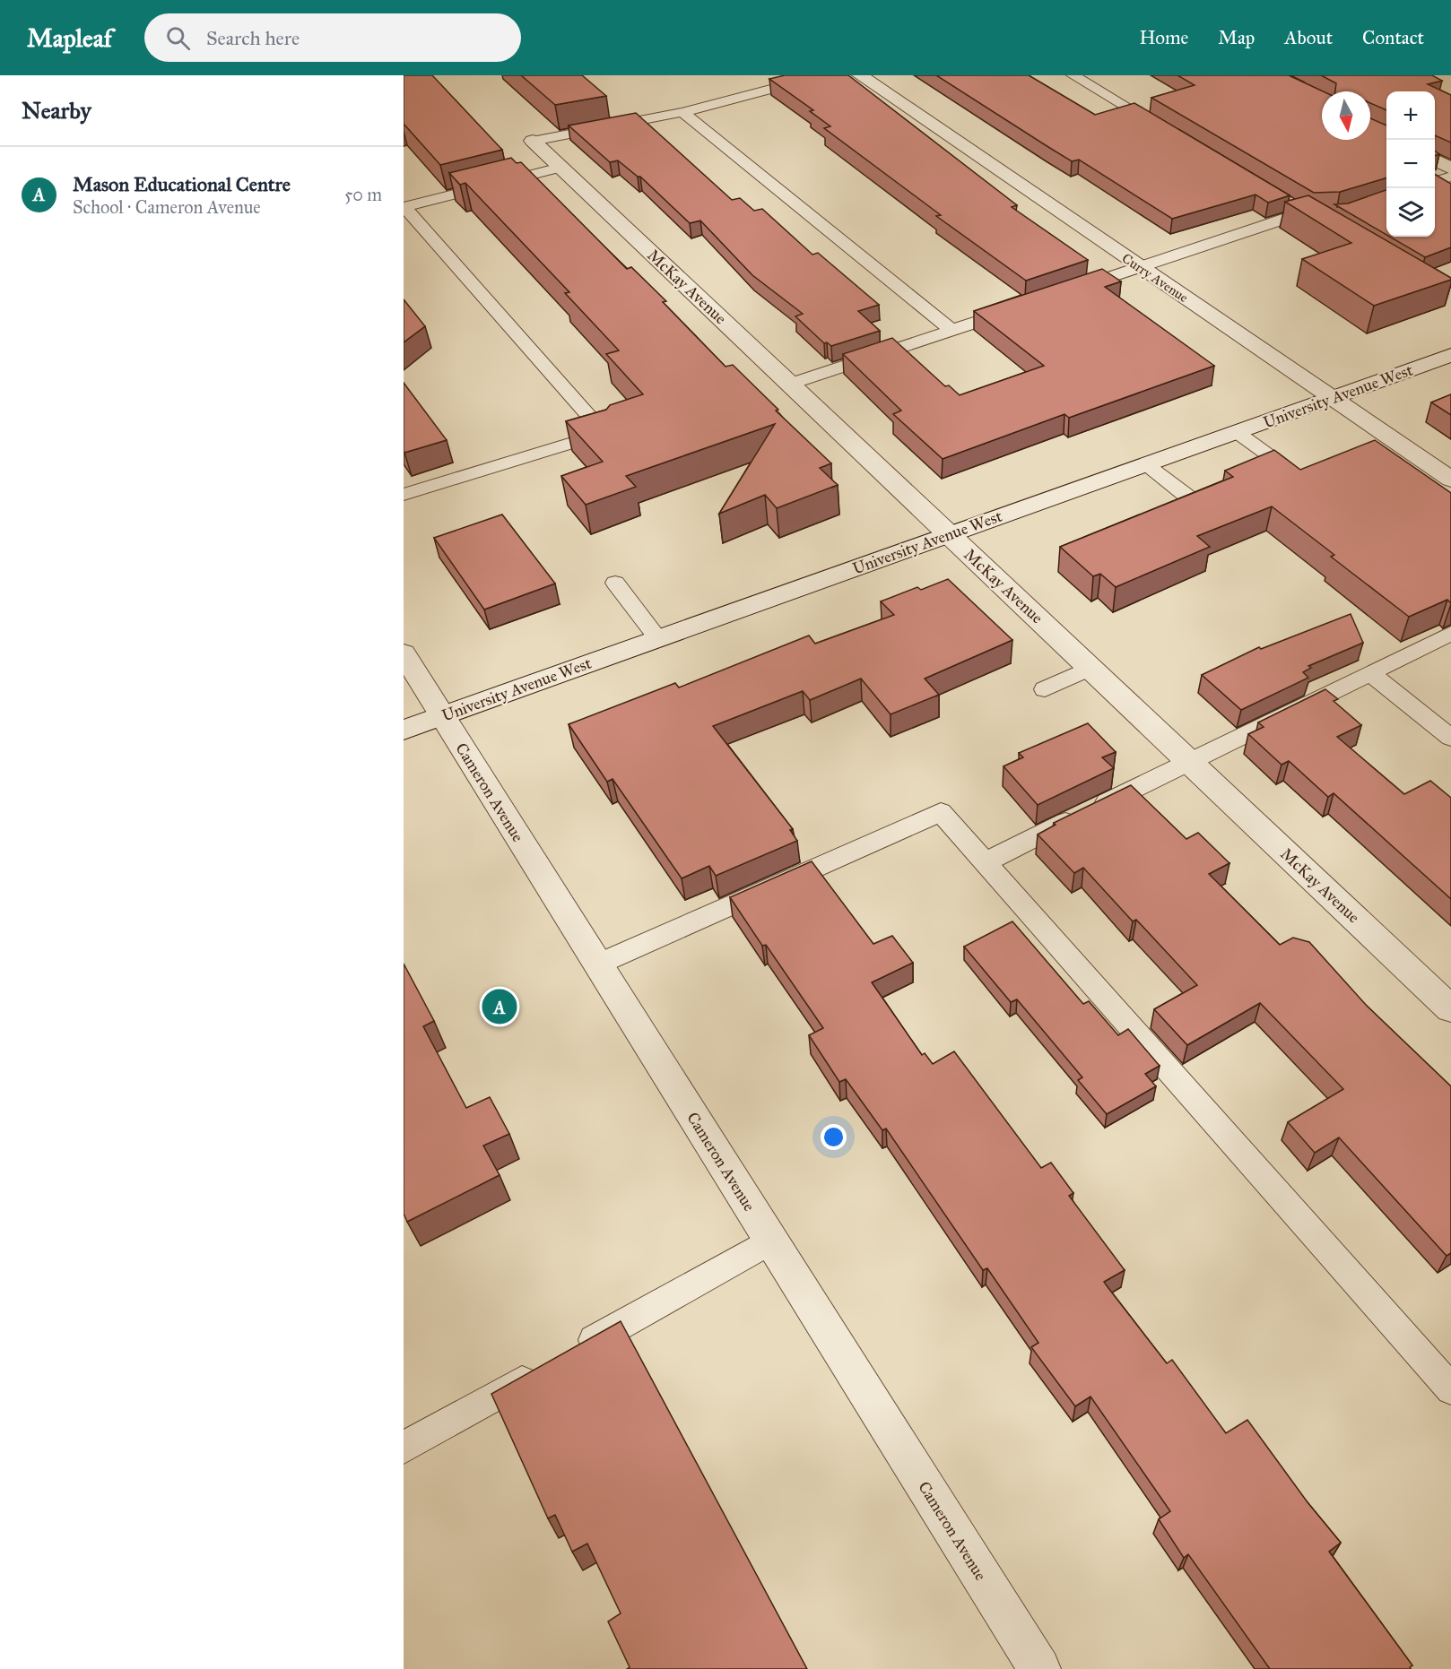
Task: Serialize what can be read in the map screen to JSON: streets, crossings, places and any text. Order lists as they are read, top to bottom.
{
  "streets": {
    "street": [
      "Curry Avenue",
      "McKay Avenue",
      "University Avenue West",
      "Cameron Avenue"
    ]
  },
  "crossings": [
    ["Curry Avenue", "University Avenue West"],
    ["McKay Avenue", "University Avenue West"],
    ["University Avenue West", "Cameron Avenue"]
  ],
  "north": "bottom",
  "page": {
    "header": "Mapleaf",
    "search": "Search here",
    "nav": [
      "Home",
      "Map",
      "About",
      "Contact"
    ],
    "heading": "Nearby",
    "map_buttons": ["+", "−"],
    "list": [
      {
        "mark": "A",
        "name": "Mason Educational Centre",
        "note": "School · Cameron Avenue",
        "value": "50 m"
      }
    ],
    "pins": "A"
  }
}
